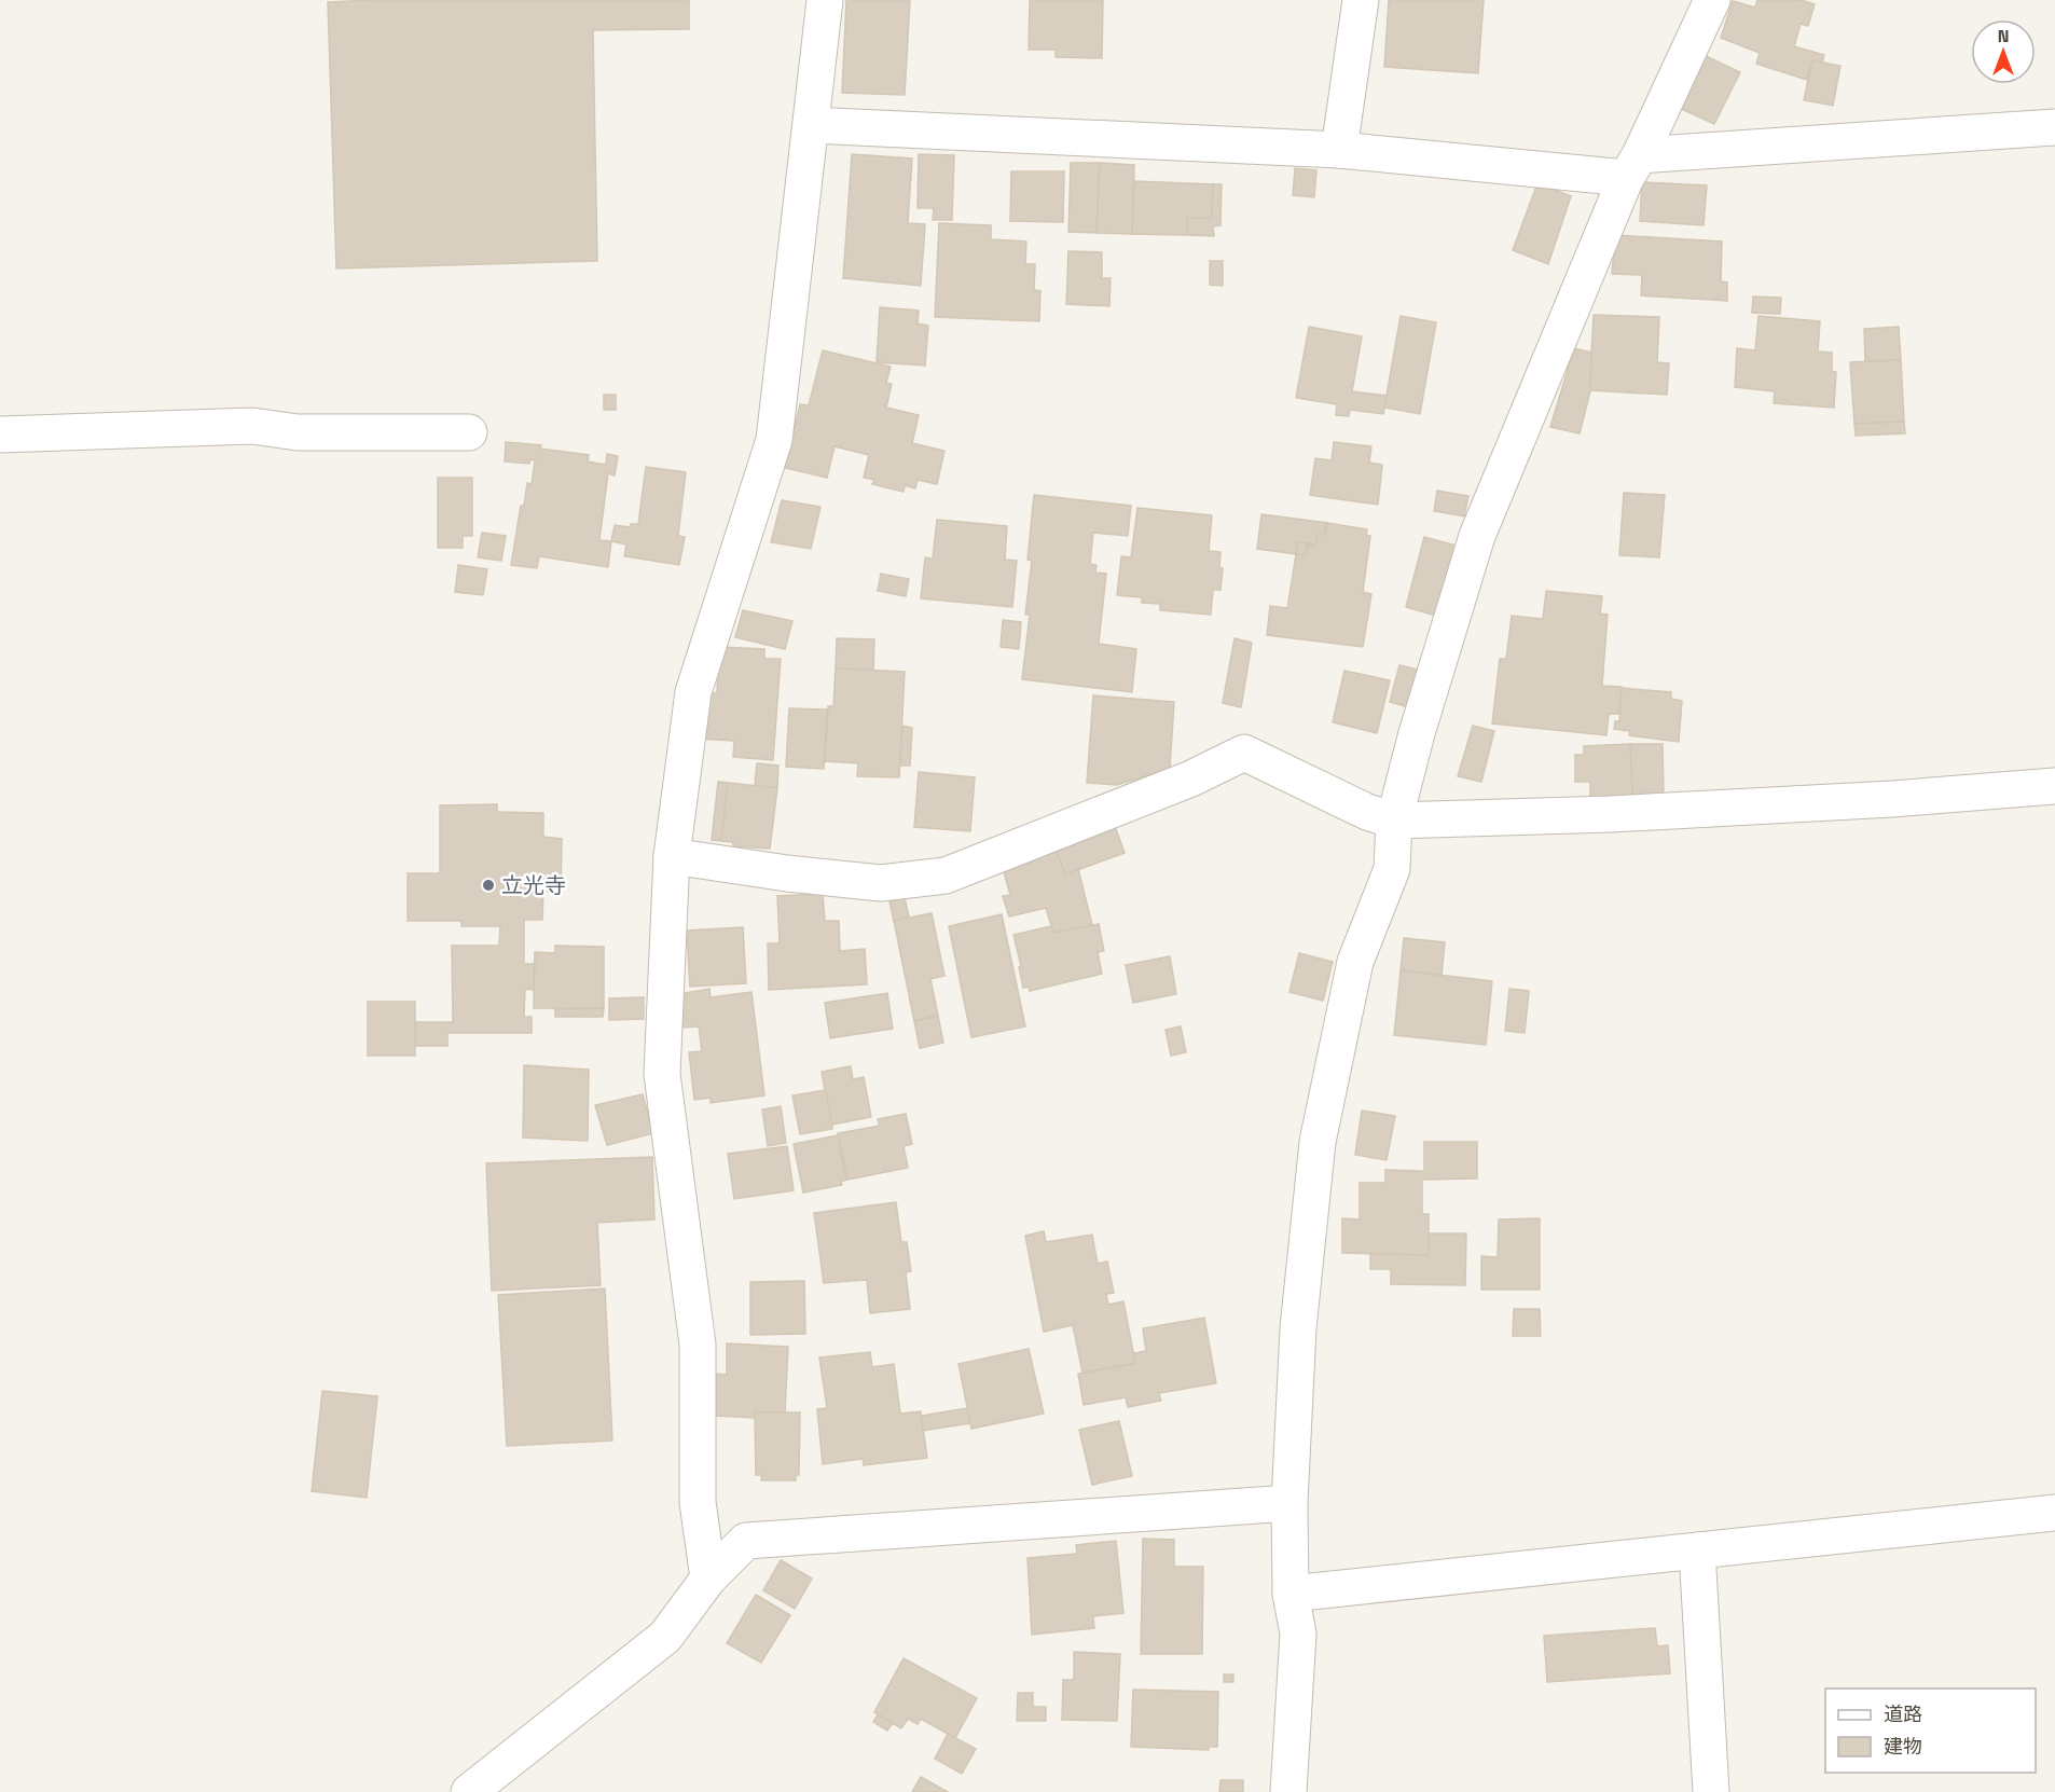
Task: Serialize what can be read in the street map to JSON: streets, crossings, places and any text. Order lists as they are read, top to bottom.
{
  "places": ["立光寺"],
  "legend": ["道路", "建物"],
  "north": "top"
}
